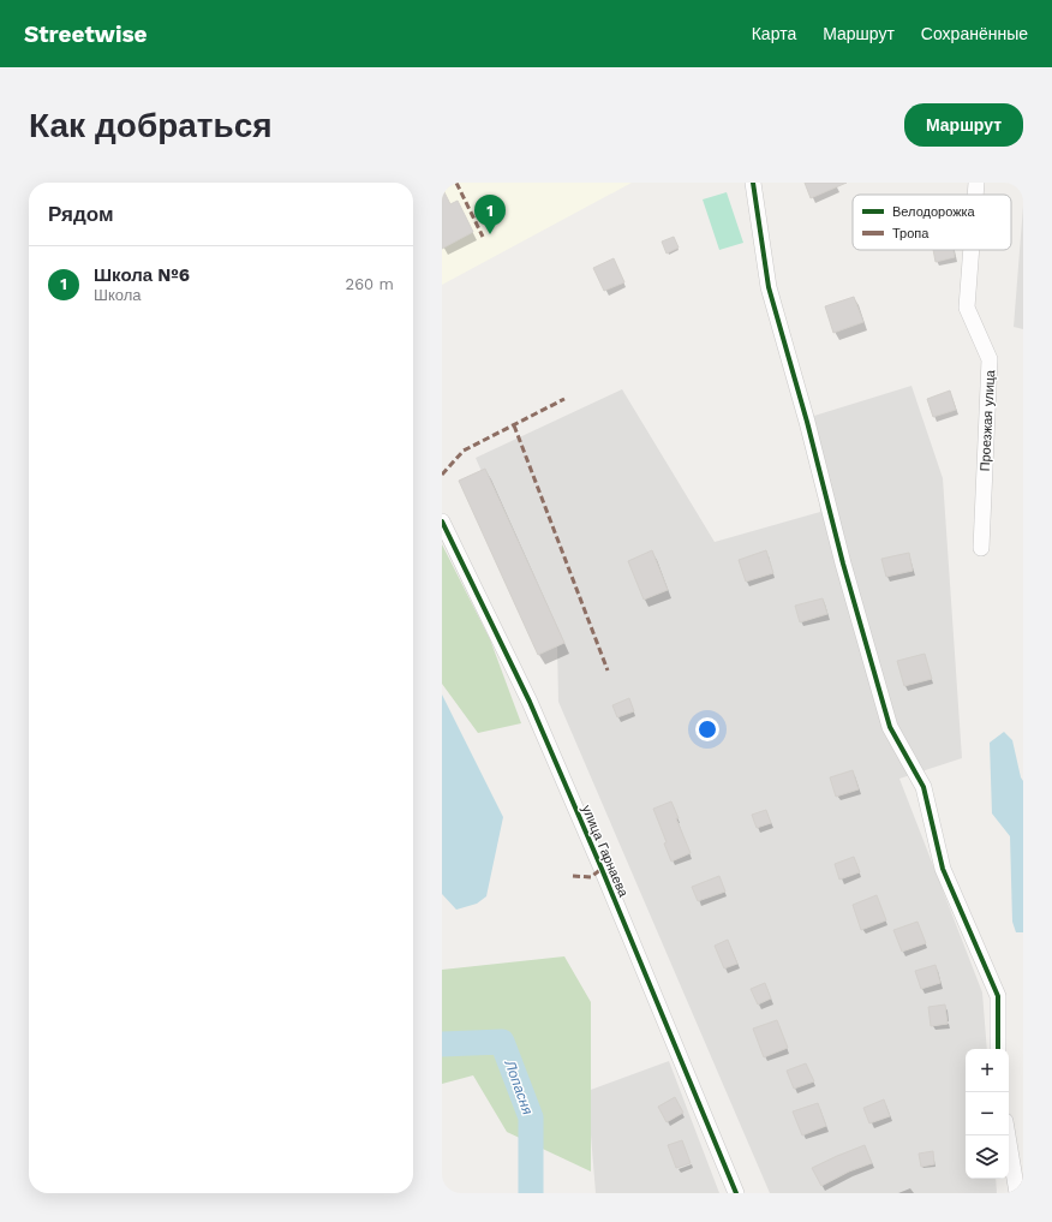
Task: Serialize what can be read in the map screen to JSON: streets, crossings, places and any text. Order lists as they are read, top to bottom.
{
  "streets": {
    "street": ["Проезжая улица", "улица Гарнаева"]
  },
  "water": ["Лопасня"],
  "legend": ["Велодорожка", "Тропа"],
  "page": {
    "header": "Streetwise",
    "nav": ["Карта", "Маршрут", "Сохранённые"],
    "buttons": "Маршрут",
    "title": "Как добраться",
    "heading": "Рядом",
    "pins": "1",
    "list": [
      {
        "mark": "1",
        "name": "Школа №6",
        "note": "Школа",
        "value": "260 m"
      }
    ],
    "map_buttons": ["+", "−"]
  }
}
